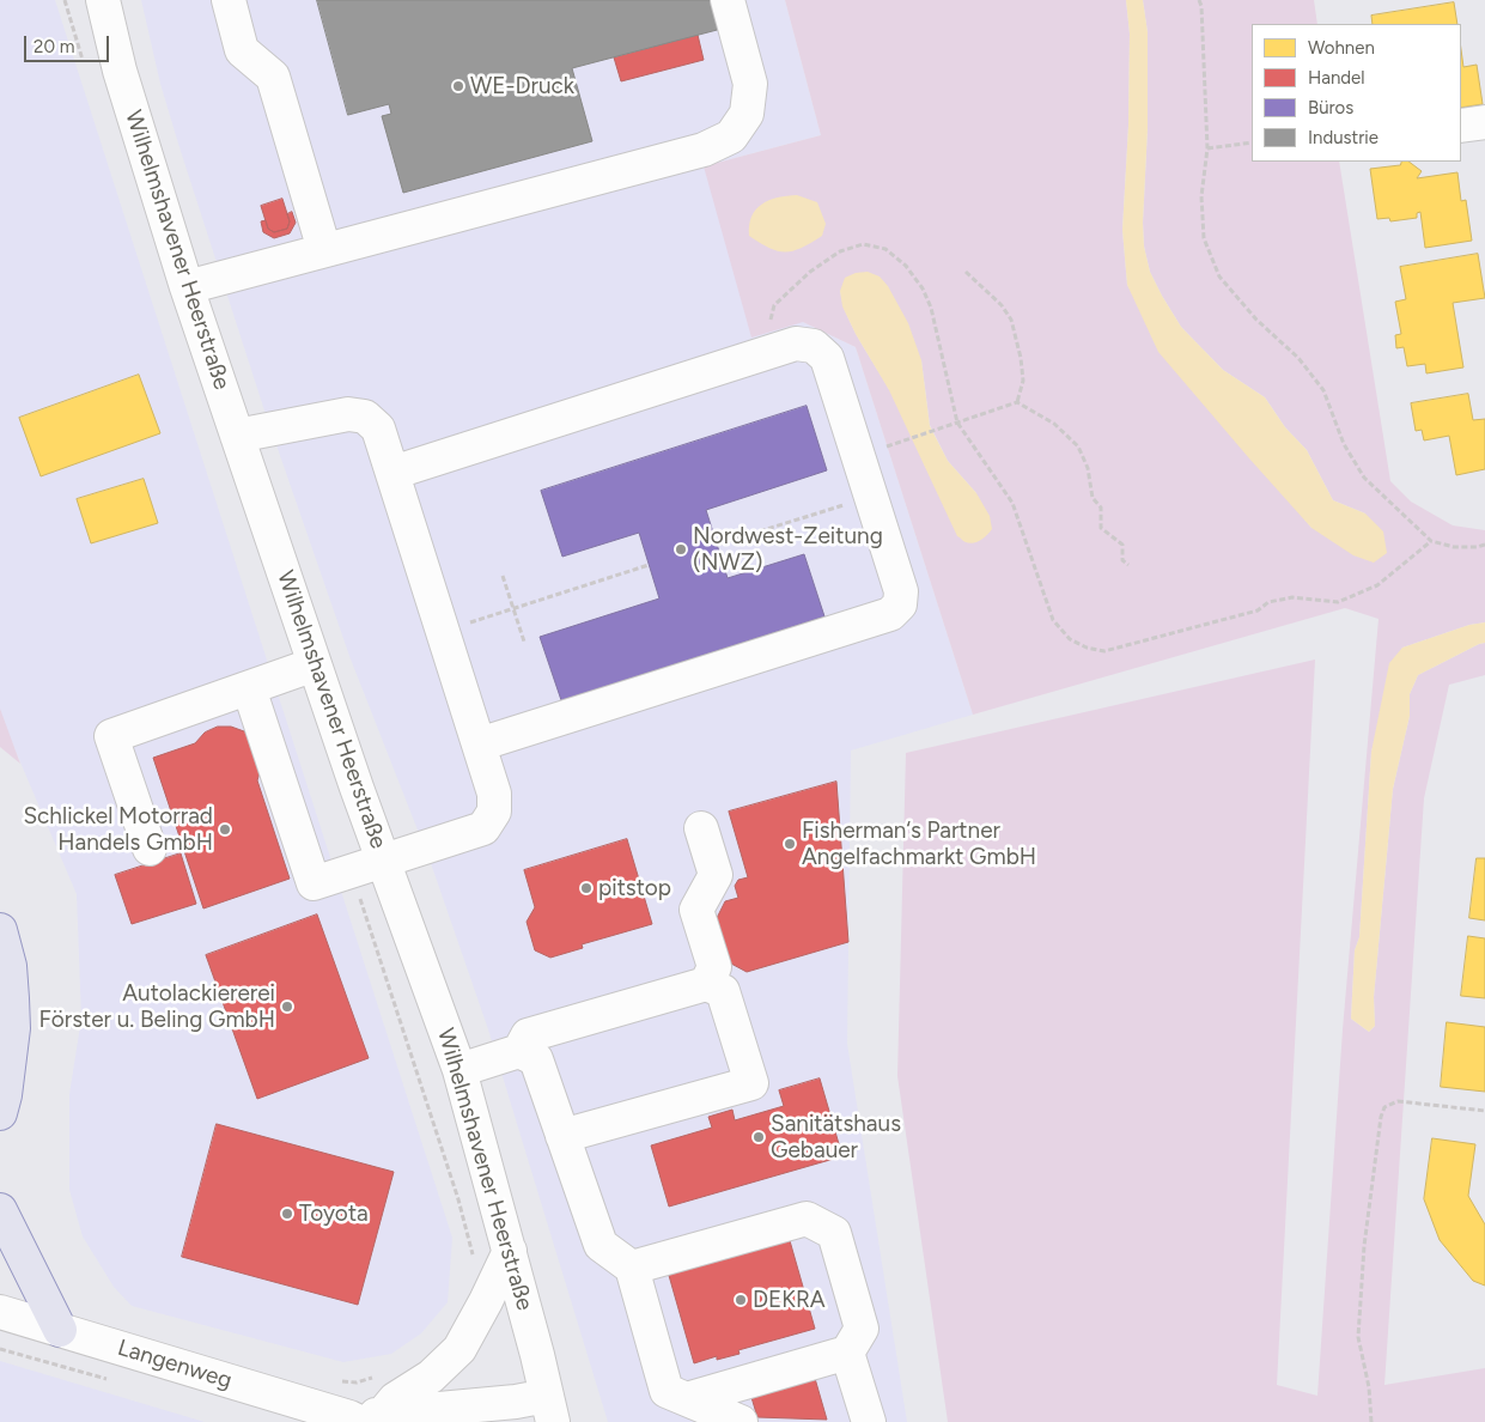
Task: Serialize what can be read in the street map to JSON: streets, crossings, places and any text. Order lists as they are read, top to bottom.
{
  "streets": {
    "street": ["Wilhelmshavener Heerstraße", "Langenweg"]
  },
  "crossings": [
    ["Wilhelmshavener Heerstraße", "Langenweg"]
  ],
  "places": [
    "WE-Druck",
    "Nordwest-Zeitung (NWZ)",
    "Schlickel Motorrad Handels GmbH",
    "Fisherman‘s Partner Angelfachmarkt GmbH",
    "pitstop",
    "Autolackiererei Förster u. Beling GmbH",
    "Sanitätshaus Gebauer",
    "Toyota",
    "DEKRA"
  ],
  "legend": [
    "Wohnen",
    "Handel",
    "Büros",
    "Industrie"
  ],
  "scale_bar": "20 m"
}
